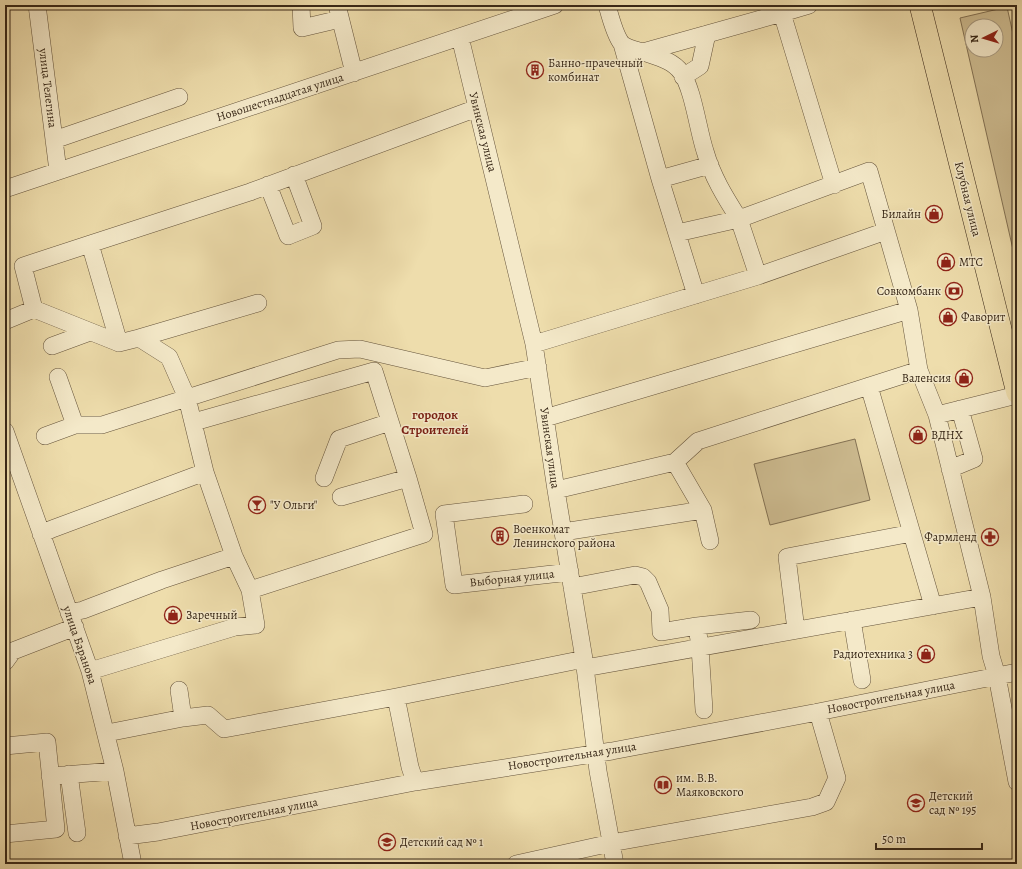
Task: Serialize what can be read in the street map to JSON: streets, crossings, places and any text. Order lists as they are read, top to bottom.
{
  "streets": {
    "main road": ["Клубная улица"],
    "street": [
      "улица Телегина",
      "Новошестнадцатая улица",
      "Увинская улица",
      "Выборная улица",
      "улица Баранова",
      "Новостроительная улица"
    ]
  },
  "crossings": [
    ["улица Телегина", "Новошестнадцатая улица"],
    ["Новошестнадцатая улица", "Увинская улица"],
    ["Увинская улица", "Выборная улица"],
    ["Увинская улица", "Новостроительная улица"],
    ["улица Баранова", "Новостроительная улица"]
  ],
  "districts": ["городок Строителей"],
  "places": {
    "building": ["Банно-прачечный комбинат", "Военкомат Ленинского района"],
    "shop": [
      "Билайн",
      "МТС",
      "Фаворит",
      "Валенсия",
      "ВДНХ",
      "Заречный",
      "Радиотехника 3"
    ],
    "bank": ["Совкомбанк"],
    "bar": ["\"У Ольги\""],
    "pharmacy": ["Фармленд"],
    "library": ["им. В.В. Маяковского"],
    "school or university": ["Детский сад № 195", "Детский сад № 1"]
  },
  "scale_bar": "50 m",
  "north": "left"
}
